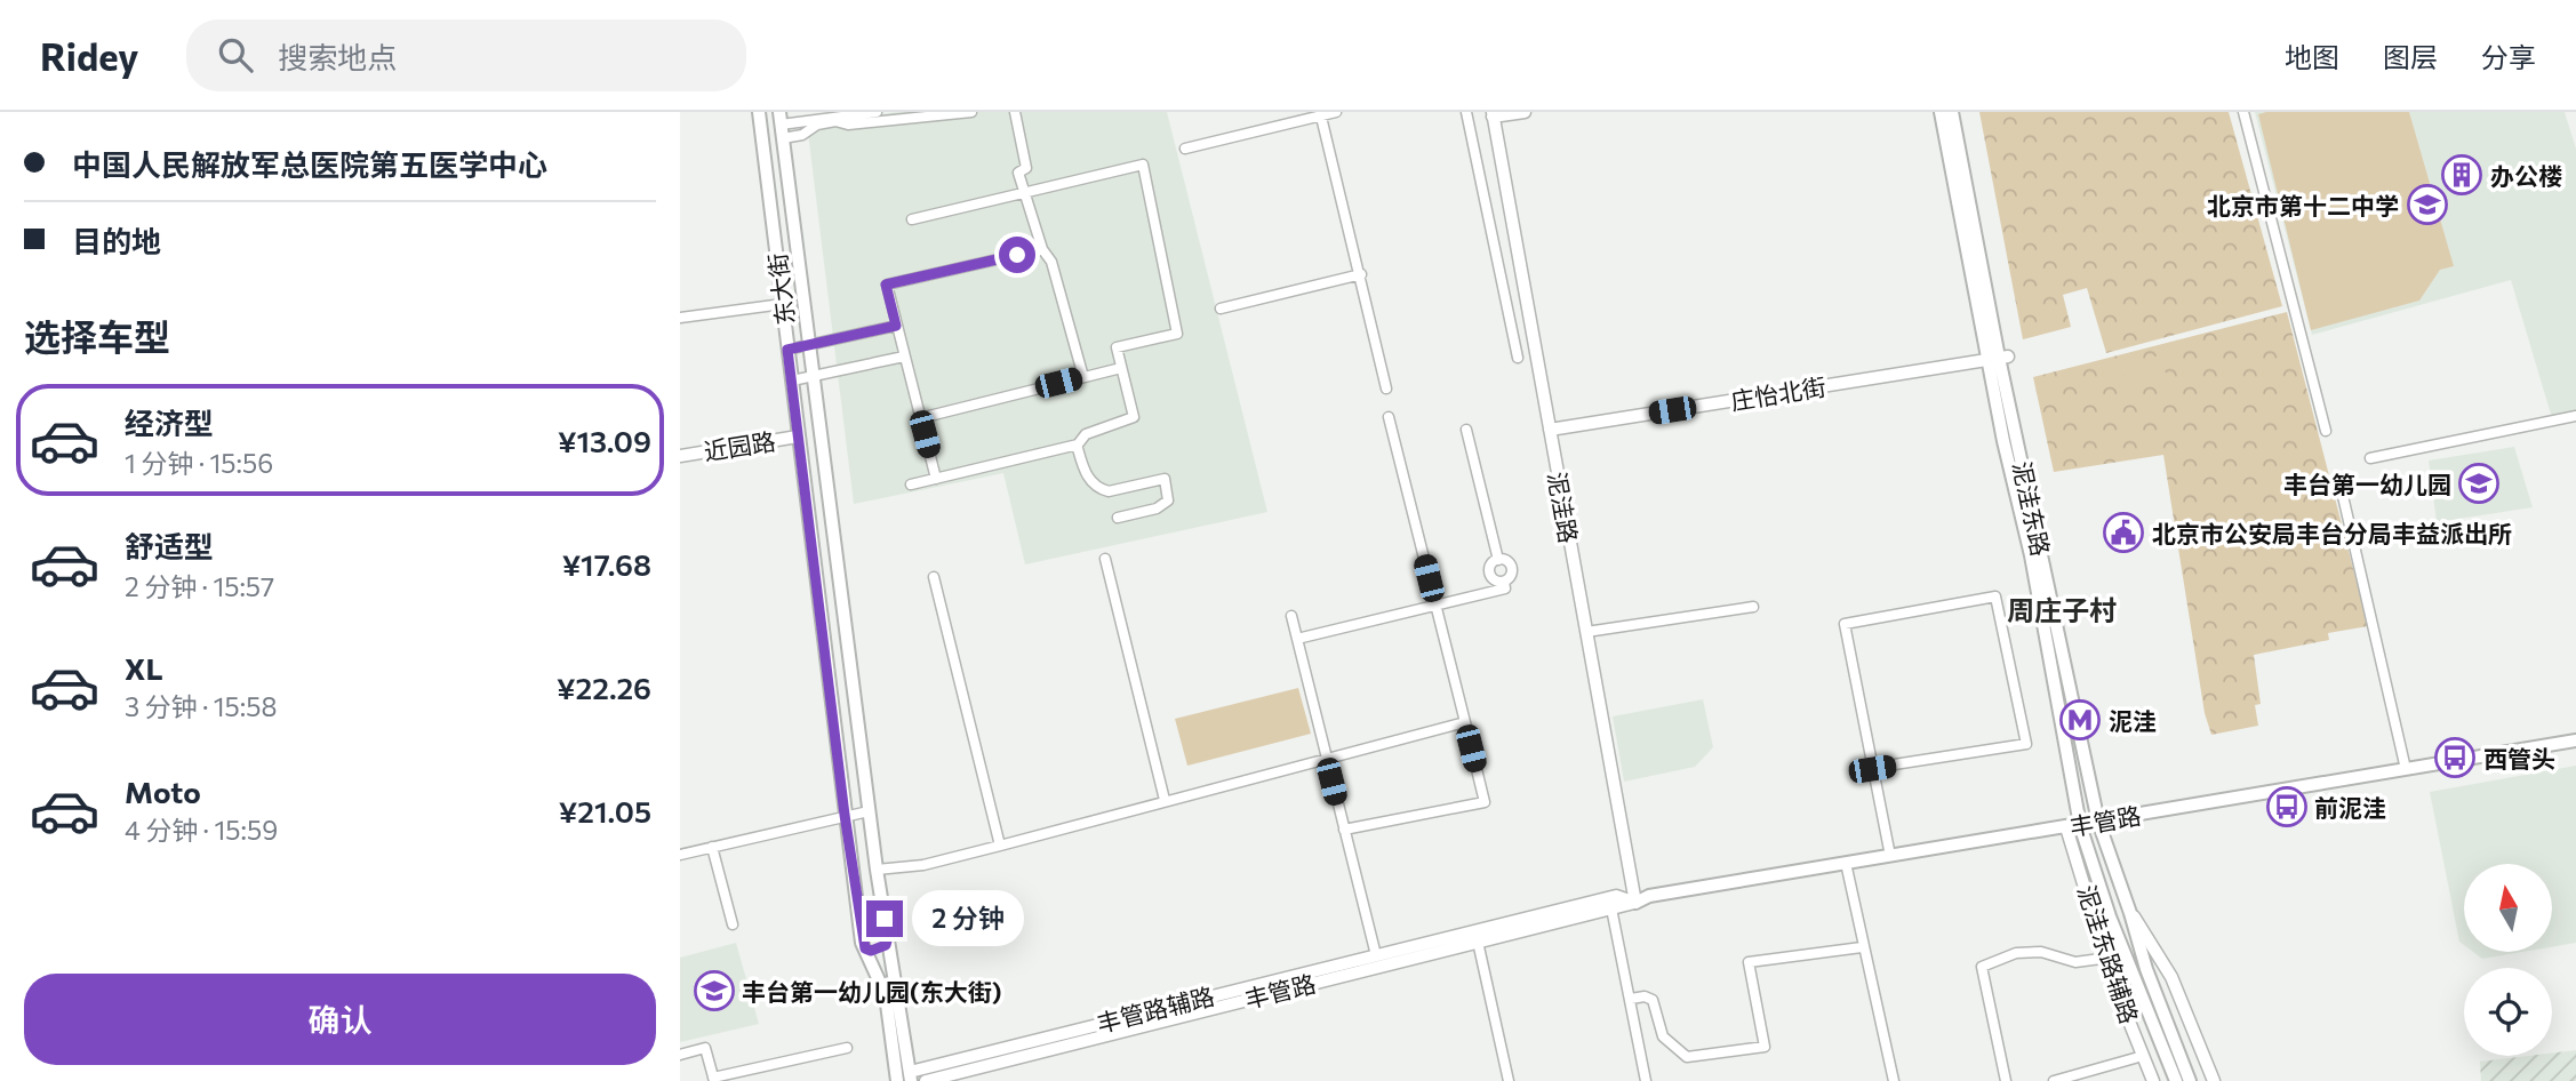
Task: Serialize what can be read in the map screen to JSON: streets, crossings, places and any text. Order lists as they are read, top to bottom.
{
  "streets": {
    "main road": ["东大街", "泥洼东路", "丰管路"],
    "street": [
      "庄怡北街",
      "近园路",
      "泥洼路",
      "泥洼东路辅路",
      "丰管路辅路"
    ]
  },
  "crossings": [
    ["东大街", "近园路"],
    ["东大街", "丰管路辅路"],
    ["庄怡北街", "泥洼路"],
    ["庄怡北街", "泥洼东路"],
    ["泥洼路", "丰管路"],
    ["泥洼路", "丰管路辅路"],
    ["泥洼东路", "丰管路"],
    ["泥洼东路", "泥洼东路辅路"],
    ["丰管路", "泥洼东路辅路"],
    ["丰管路", "丰管路辅路"]
  ],
  "districts": ["周庄子村"],
  "places": {
    "building": ["办公楼"],
    "school or university": ["北京市第十二中学", "丰台第一幼儿园", "丰台第一幼儿园(东大街)"],
    "public building": ["北京市公安局丰台分局丰益派出所"],
    "metro station": ["泥洼"],
    "bus stop": ["西管头", "前泥洼"]
  },
  "north": "top",
  "page": {
    "header": "Ridey",
    "search": "搜索地点",
    "nav": ["地图", "图层", "分享"],
    "banner": ["中国人民解放军总医院第五医学中心", "目的地"],
    "heading": "选择车型",
    "list": [
      {
        "name": "经济型",
        "note": "1 分钟 · 15:56",
        "value": "¥13.09"
      },
      {
        "name": "舒适型",
        "note": "2 分钟 · 15:57",
        "value": "¥17.68"
      },
      {
        "name": "XL",
        "note": "3 分钟 · 15:58",
        "value": "¥22.26"
      },
      {
        "name": "Moto",
        "note": "4 分钟 · 15:59",
        "value": "¥21.05"
      }
    ],
    "bubble": "2 分钟",
    "buttons": "确认"
  }
}
